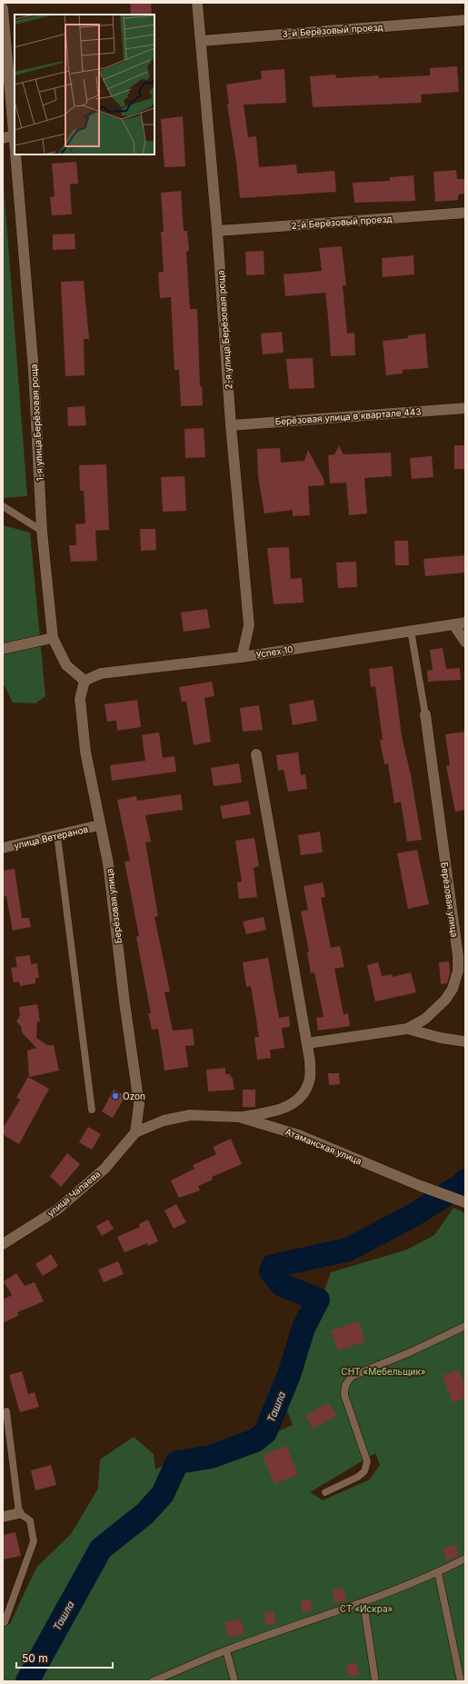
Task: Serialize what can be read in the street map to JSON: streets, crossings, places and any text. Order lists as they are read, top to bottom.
{
  "streets": {
    "street": [
      "3-й Берёзовый проезд",
      "2-й Берёзовый проезд",
      "2-я улица Берёзовая роща",
      "Берёзовая улица в квартале 443",
      "1-я улица Берёзовая роща",
      "Успех 10",
      "улица Ветеранов",
      "Берёзовая улица",
      "Атаманская улица",
      "улица Чапаева"
    ]
  },
  "crossings": [
    ["3-й Берёзовый проезд", "2-я улица Берёзовая роща"],
    ["2-й Берёзовый проезд", "2-я улица Берёзовая роща"],
    ["2-я улица Берёзовая роща", "Берёзовая улица в квартале 443"],
    ["2-я улица Берёзовая роща", "Успех 10"],
    ["1-я улица Берёзовая роща", "Успех 10"],
    ["1-я улица Берёзовая роща", "Берёзовая улица"],
    ["Успех 10", "Берёзовая улица"],
    ["улица Ветеранов", "Берёзовая улица"],
    ["Берёзовая улица", "Атаманская улица"],
    ["Берёзовая улица", "улица Чапаева"],
    ["Атаманская улица", "улица Чапаева"]
  ],
  "water": ["Ташла"],
  "parks": ["СНТ «Мебельщик»", "СТ «Искра»"],
  "places": ["Ozon"],
  "scale_bar": "50 m"
}
